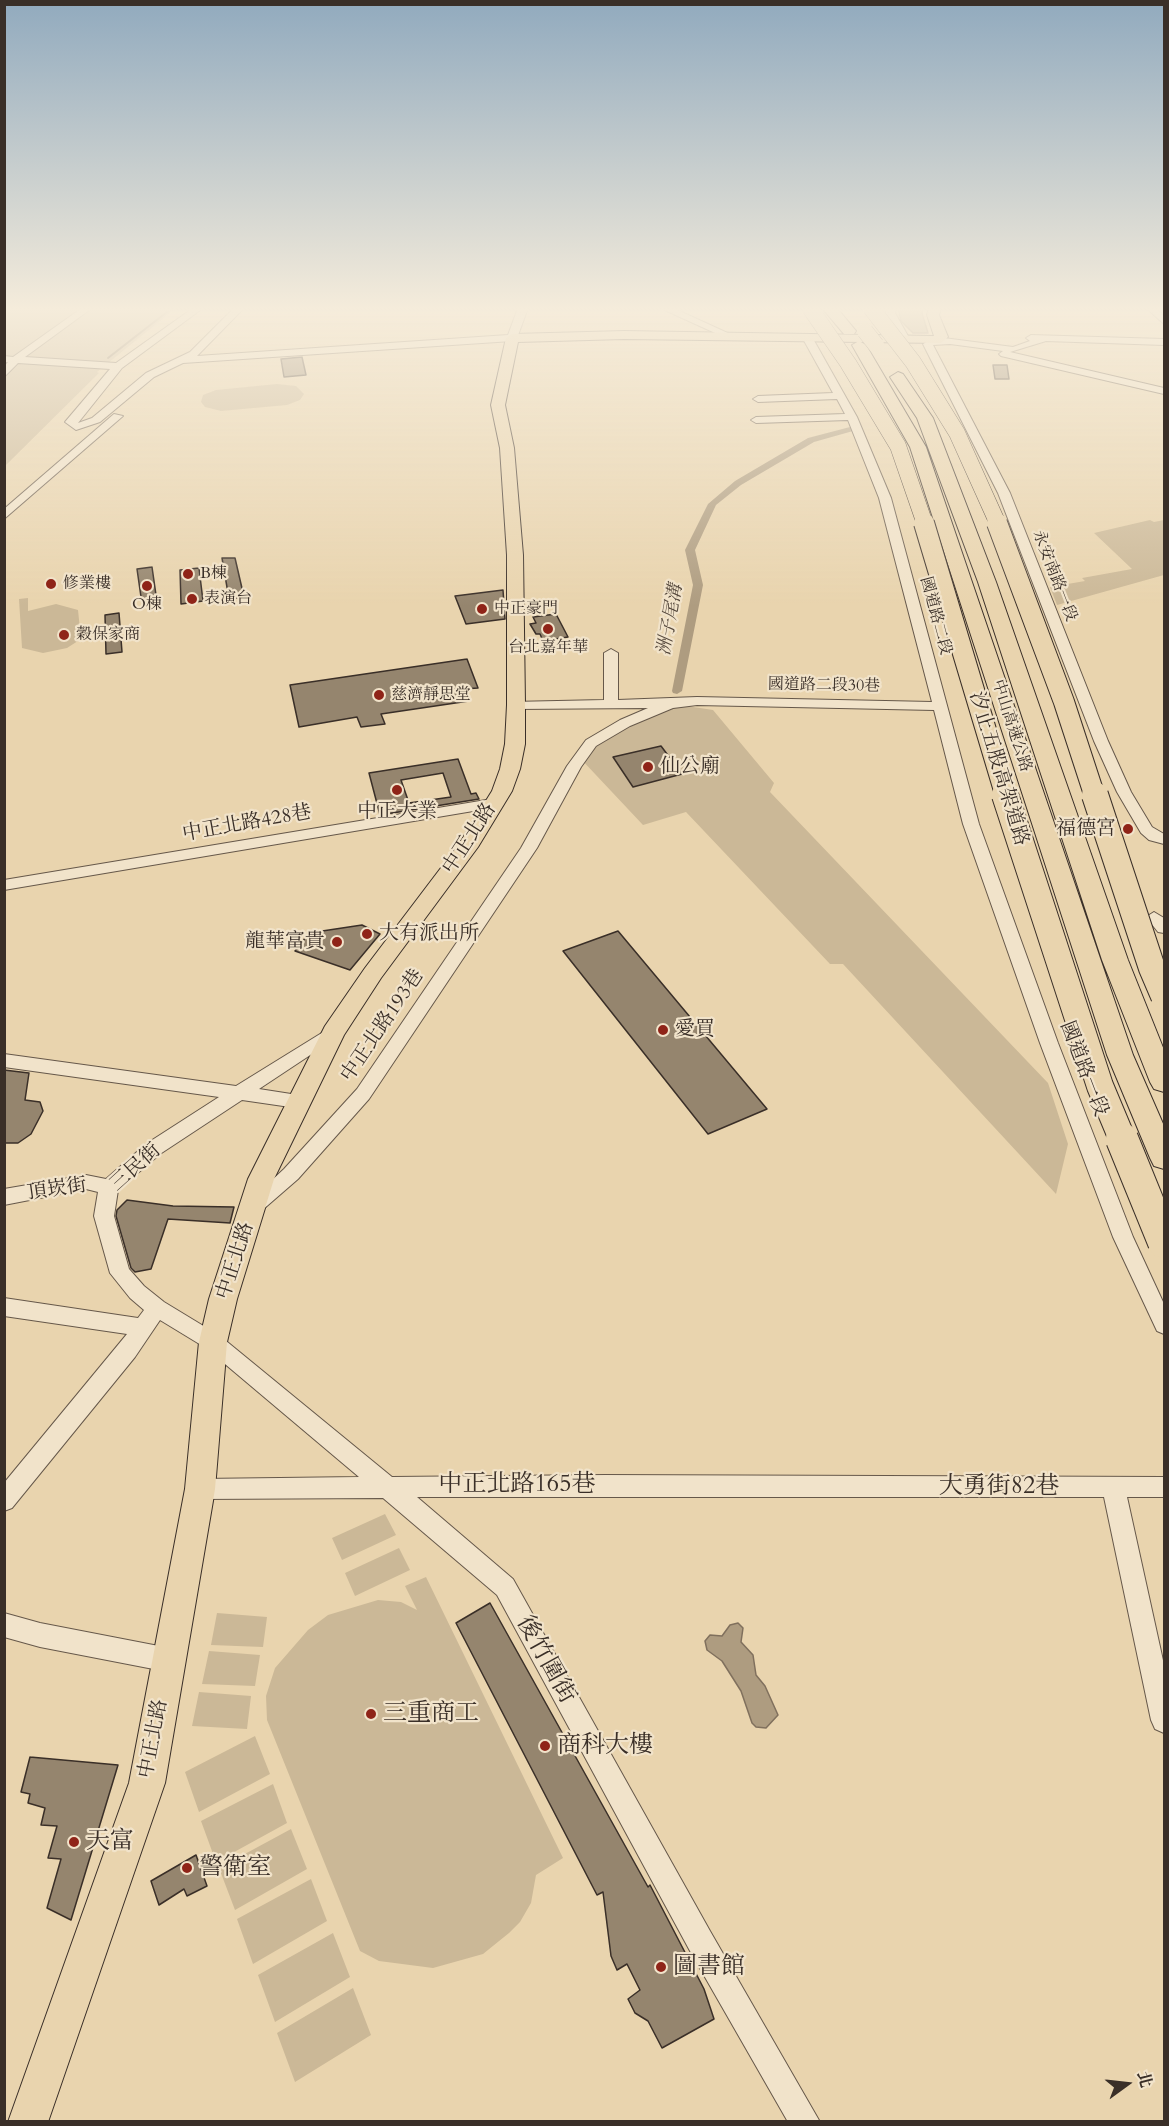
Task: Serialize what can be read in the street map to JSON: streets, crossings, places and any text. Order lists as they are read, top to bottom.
{
  "streets": {
    "highway": ["中山高速公路", "汐止五股高架道路"],
    "main road": ["中正北路"],
    "street": [
      "永安南路一段",
      "國道路二段",
      "國道路二段30巷",
      "中正北路428巷",
      "中正北路193巷",
      "國道路一段",
      "三民街",
      "頂崁街",
      "中正北路165巷",
      "大勇街82巷",
      "後竹圍街"
    ]
  },
  "crossings": [
    ["國道路二段", "國道路二段30巷"],
    ["國道路二段", "國道路一段"],
    ["國道路二段30巷", "中正北路193巷"],
    ["中正北路428巷", "中正北路"],
    ["中正北路", "中正北路193巷"],
    ["中正北路", "三民街"],
    ["中正北路", "中正北路165巷"],
    ["中正北路", "後竹圍街"],
    ["三民街", "頂崁街"],
    ["三民街", "後竹圍街"],
    ["中正北路165巷", "大勇街82巷"],
    ["中正北路165巷", "後竹圍街"]
  ],
  "water": ["洲子尾溝"],
  "places": [
    "B棟",
    "修業樓",
    "O棟",
    "表演台",
    "中正豪門",
    "台北嘉年華",
    "穀保家商",
    "慈濟靜思堂",
    "仙公廟",
    "中正大業",
    "福德宮",
    "大有派出所",
    "龍華富貴",
    "愛買",
    "三重商工",
    "商科大樓",
    "天富",
    "警衛室",
    "圖書館"
  ],
  "north": "right"
}
